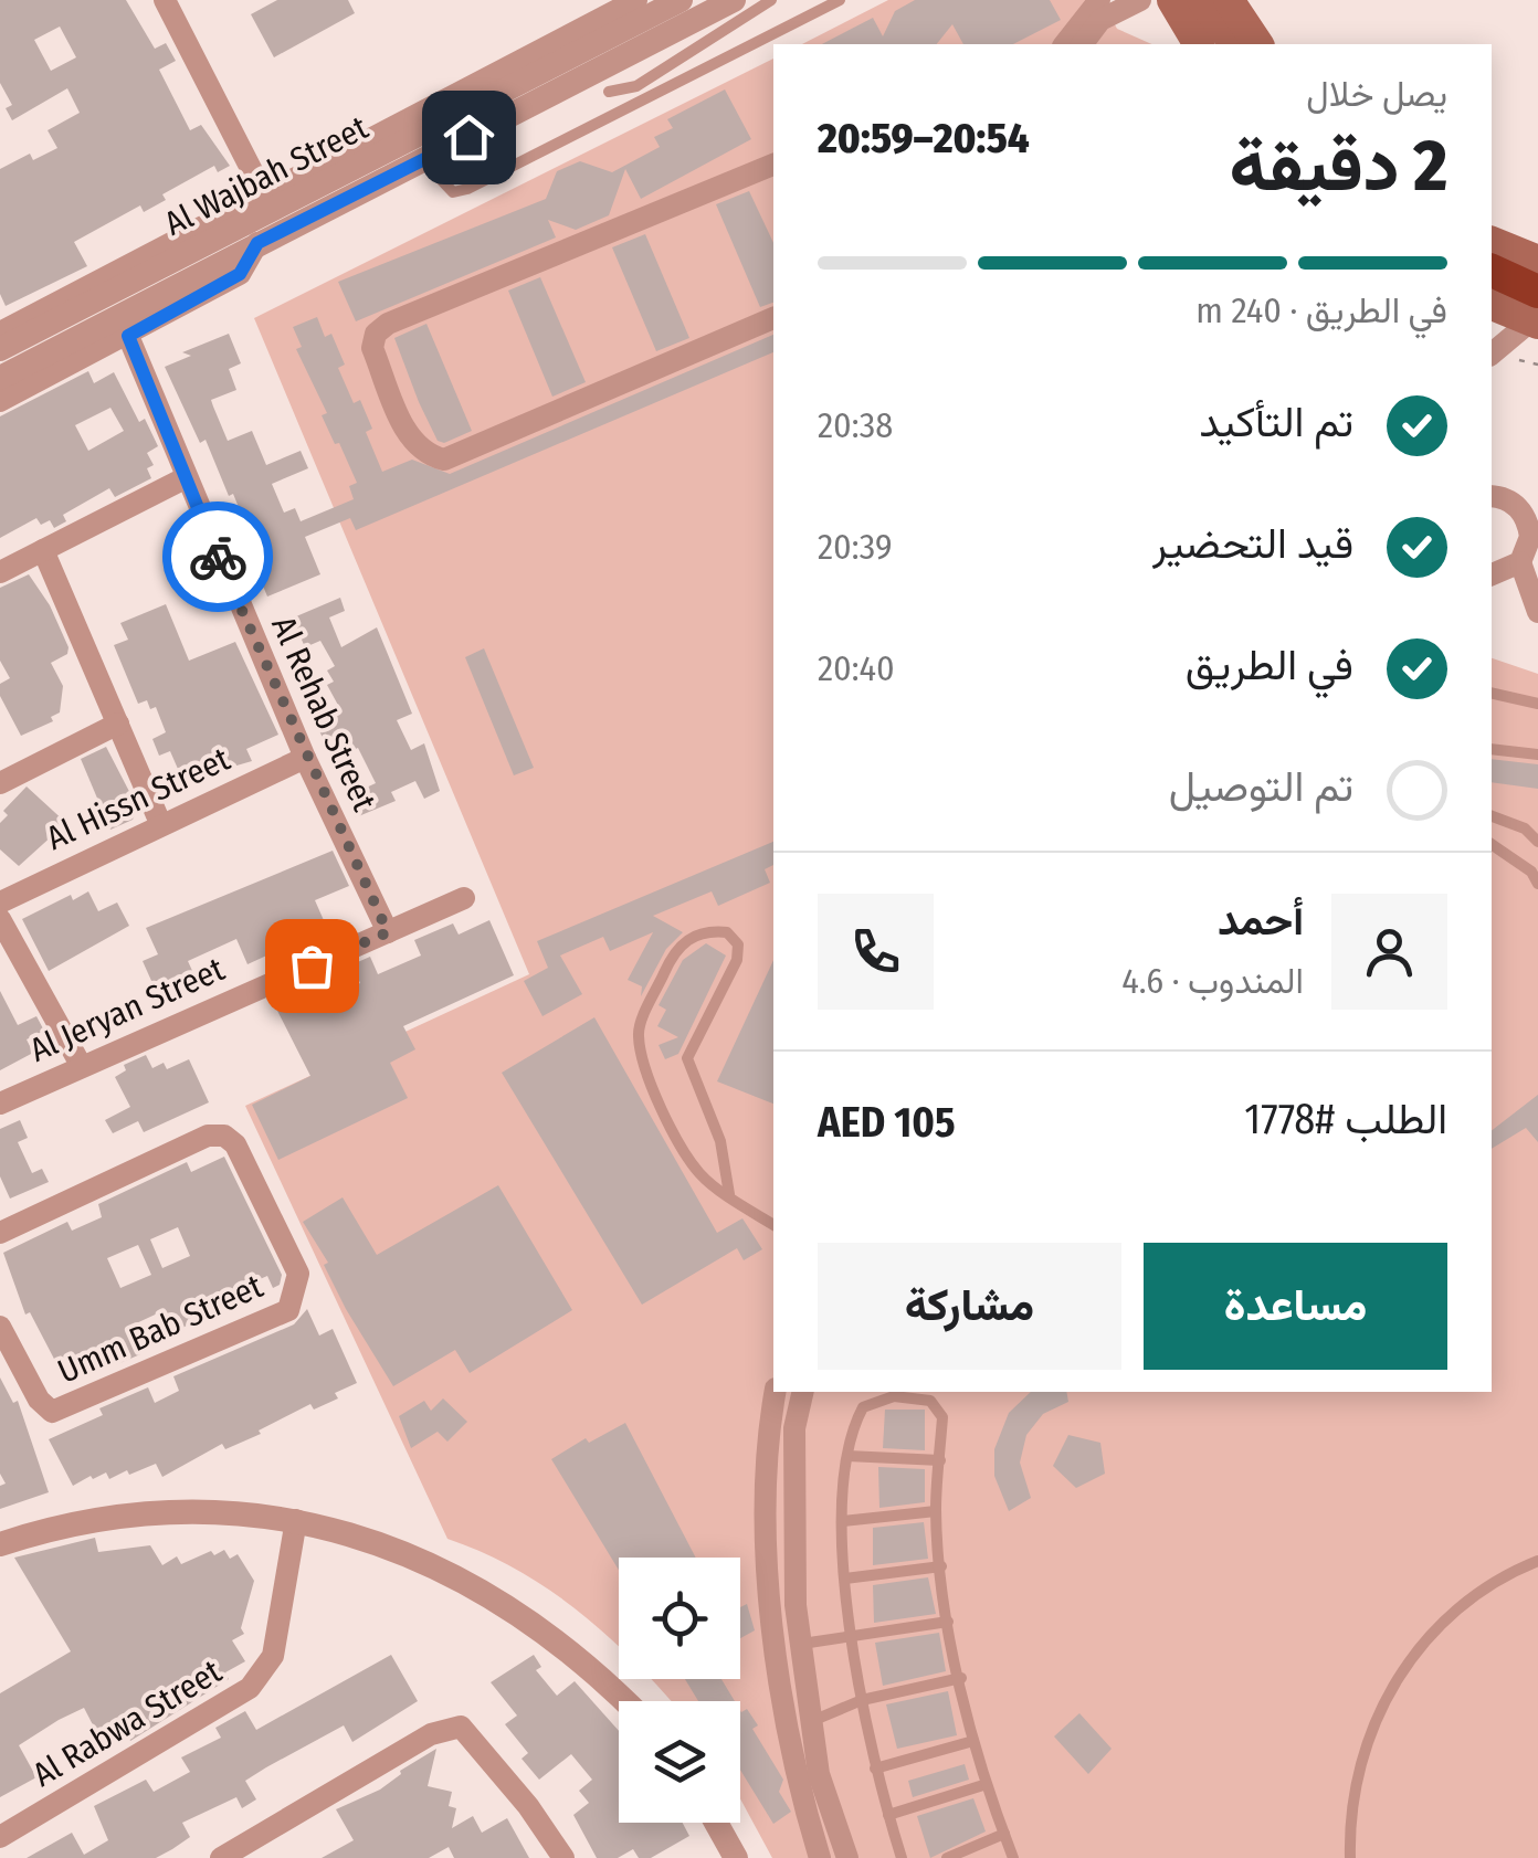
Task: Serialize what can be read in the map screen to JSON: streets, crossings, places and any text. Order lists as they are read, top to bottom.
{
  "streets": {
    "street": [
      "Al Wajbah Street",
      "Al Rehab Street",
      "Al Hissn Street",
      "Al Jeryan Street",
      "Umm Bab Street",
      "Al Rabwa Street"
    ]
  },
  "crossings": [
    ["Al Wajbah Street", "Al Rehab Street"],
    ["Al Rehab Street", "Al Hissn Street"],
    ["Al Rehab Street", "Al Jeryan Street"]
  ],
  "page": {
    "heading": ["2 دقيقة", "يصل خلال", "20:54–20:59"],
    "panel": [
      "أحمد",
      "المندوب · 4.6",
      "الطلب #1778",
      "AED 105"
    ],
    "bar": "في الطريق · 240 m",
    "list": [
      ["تم التأكيد", "20:38"],
      ["قيد التحضير", "20:39"],
      ["في الطريق", "20:40"],
      "تم التوصيل"
    ],
    "buttons": ["مساعدة", "مشاركة"]
  }
}
